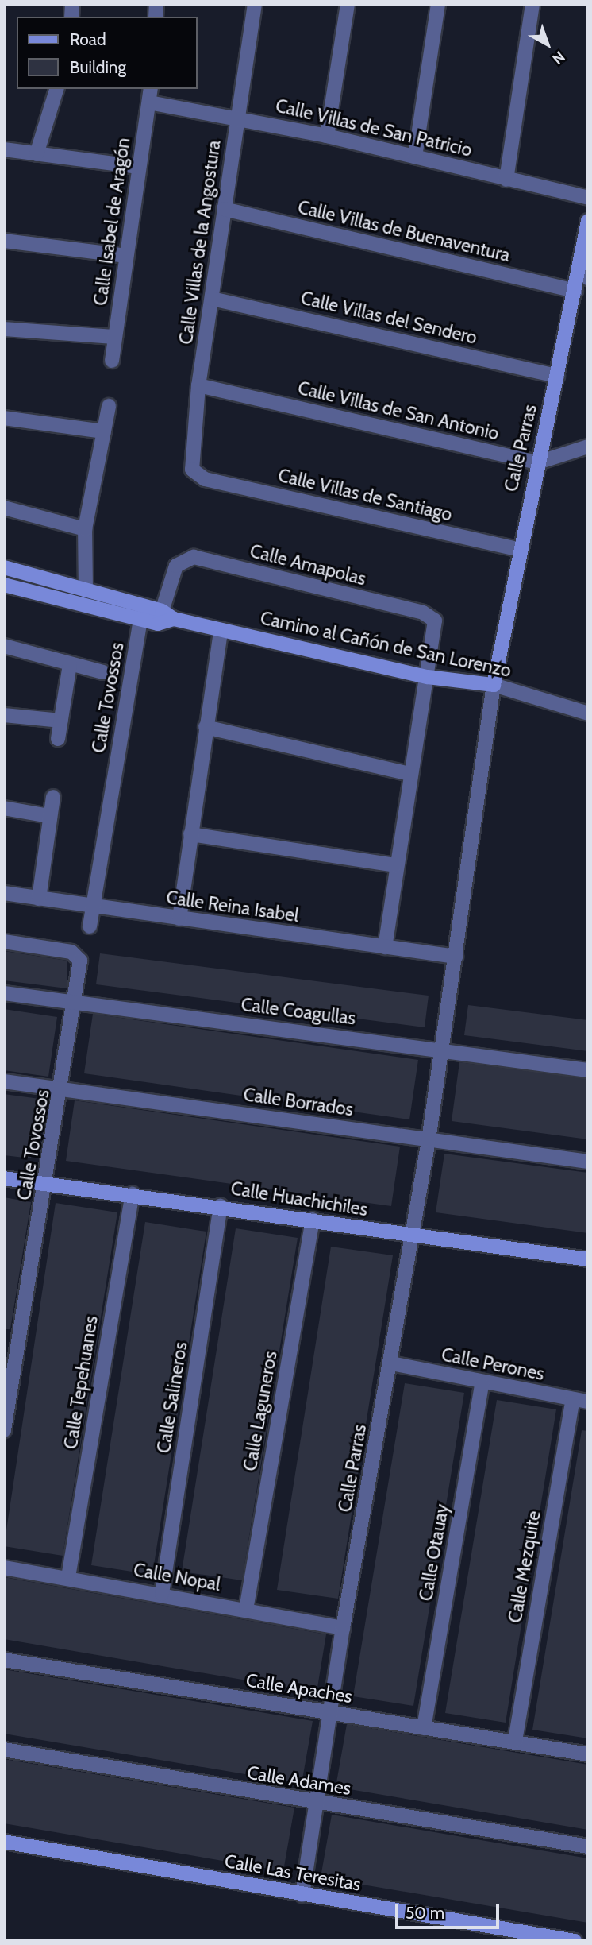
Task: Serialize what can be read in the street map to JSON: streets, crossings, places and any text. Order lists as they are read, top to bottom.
{
  "streets": {
    "street": [
      "Calle Villas de San Patricio",
      "Calle Isabel de Aragón",
      "Calle Villas de Buenaventura",
      "Calle Villas de la Angostura",
      "Calle Villas del Sendero",
      "Calle Villas de San Antonio",
      "Calle Parras",
      "Calle Villas de Santiago",
      "Calle Amapolas",
      "Camino al Cañón de San Lorenzo",
      "Calle Tovossos",
      "Calle Reina Isabel",
      "Calle Coagullas",
      "Calle Borrados",
      "Calle Huachichiles",
      "Calle Perones",
      "Calle Tepehuanes",
      "Calle Salineros",
      "Calle Laguneros",
      "Calle Otauay",
      "Calle Mezquite",
      "Calle Nopal",
      "Calle Apaches",
      "Calle Adames",
      "Calle Las Teresitas"
    ]
  },
  "crossings": [
    ["Calle Villas de San Patricio", "Calle Isabel de Aragón"],
    ["Calle Villas de San Patricio", "Calle Villas de la Angostura"],
    ["Calle Villas de Buenaventura", "Calle Villas de la Angostura"],
    ["Calle Villas de Buenaventura", "Calle Parras"],
    ["Calle Villas de la Angostura", "Calle Villas del Sendero"],
    ["Calle Villas de la Angostura", "Calle Villas de San Antonio"],
    ["Calle Villas de la Angostura", "Calle Villas de Santiago"],
    ["Calle Villas del Sendero", "Calle Parras"],
    ["Calle Villas de San Antonio", "Calle Parras"],
    ["Calle Parras", "Calle Villas de Santiago"],
    ["Calle Parras", "Camino al Cañón de San Lorenzo"],
    ["Calle Parras", "Calle Reina Isabel"],
    ["Calle Parras", "Calle Coagullas"],
    ["Calle Parras", "Calle Borrados"],
    ["Calle Parras", "Calle Huachichiles"],
    ["Calle Parras", "Calle Perones"],
    ["Calle Parras", "Calle Nopal"],
    ["Calle Parras", "Calle Apaches"],
    ["Calle Parras", "Calle Adames"],
    ["Calle Parras", "Calle Las Teresitas"],
    ["Calle Amapolas", "Camino al Cañón de San Lorenzo"],
    ["Camino al Cañón de San Lorenzo", "Calle Tovossos"],
    ["Calle Tovossos", "Calle Reina Isabel"],
    ["Calle Tovossos", "Calle Coagullas"],
    ["Calle Tovossos", "Calle Borrados"],
    ["Calle Tovossos", "Calle Huachichiles"],
    ["Calle Huachichiles", "Calle Tepehuanes"],
    ["Calle Huachichiles", "Calle Salineros"],
    ["Calle Huachichiles", "Calle Laguneros"],
    ["Calle Perones", "Calle Otauay"],
    ["Calle Perones", "Calle Mezquite"],
    ["Calle Tepehuanes", "Calle Nopal"],
    ["Calle Salineros", "Calle Nopal"],
    ["Calle Laguneros", "Calle Nopal"],
    ["Calle Otauay", "Calle Apaches"],
    ["Calle Mezquite", "Calle Apaches"]
  ],
  "legend": ["Road", "Building"],
  "scale_bar": "50 m",
  "north": "bottom right"
}
